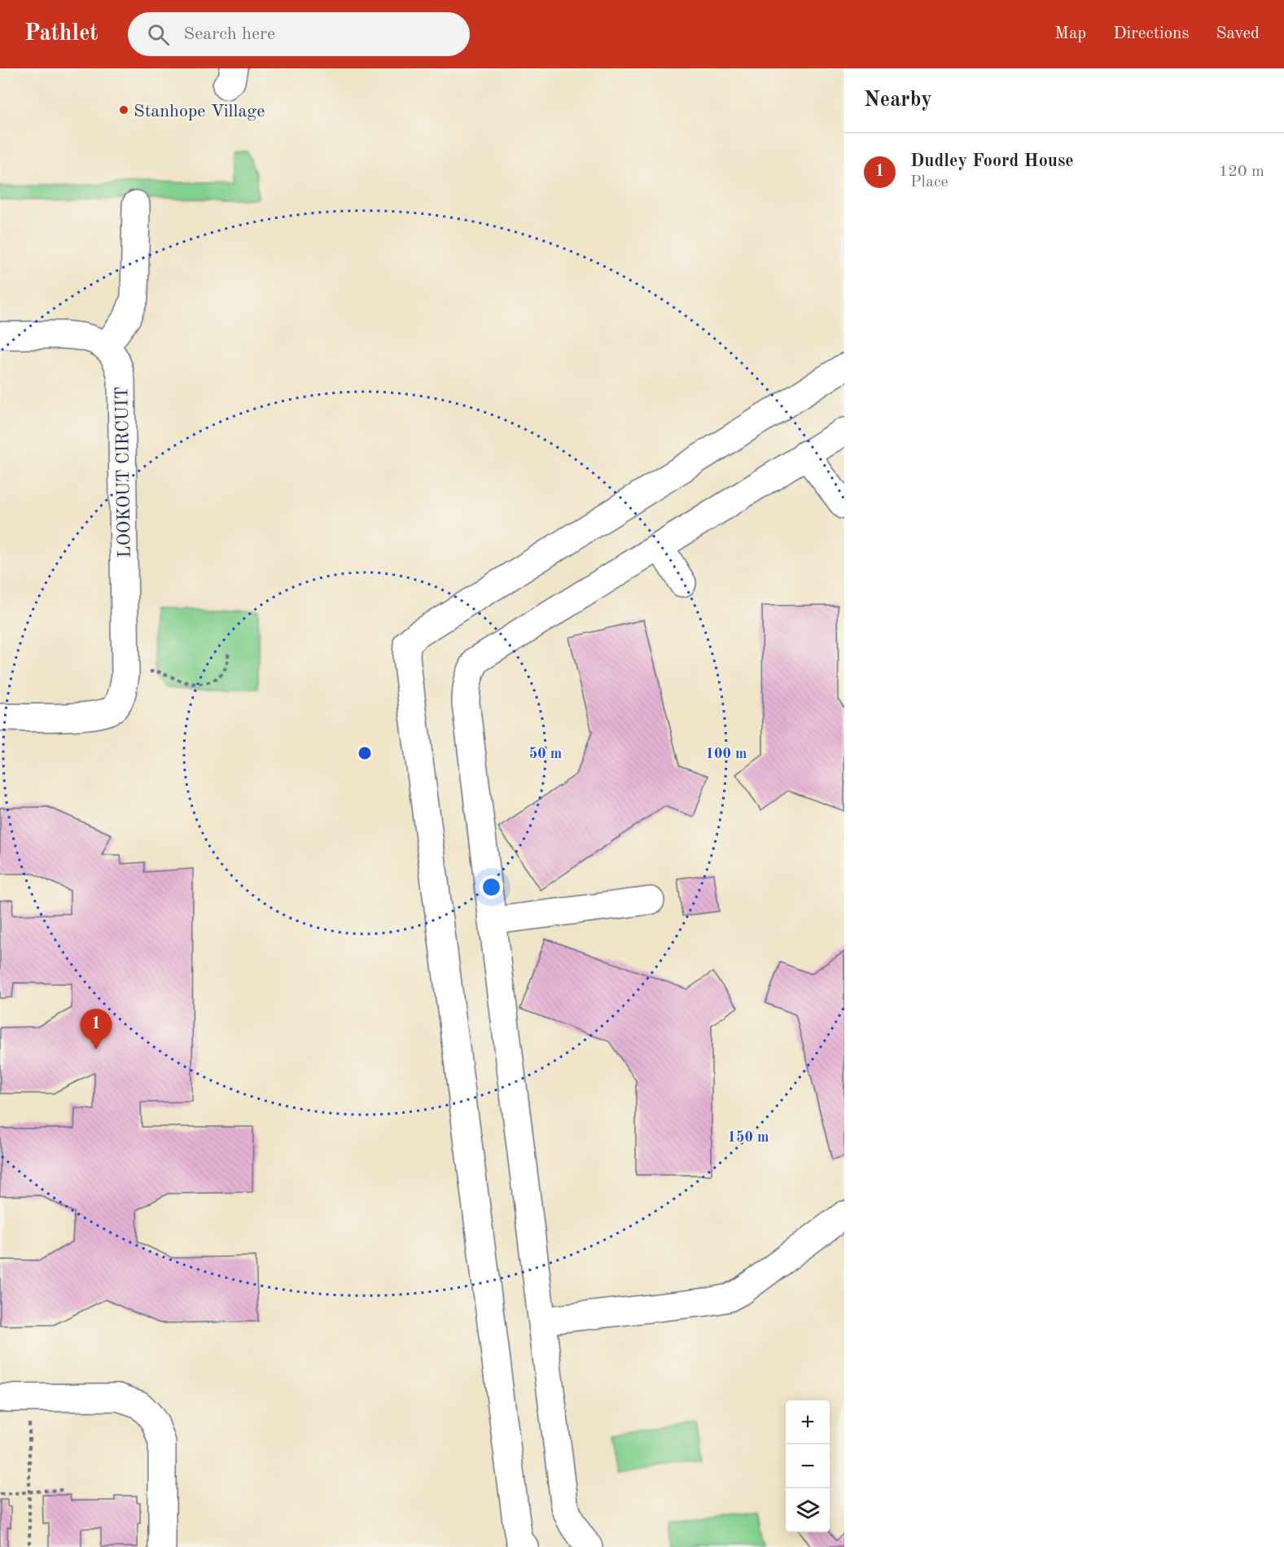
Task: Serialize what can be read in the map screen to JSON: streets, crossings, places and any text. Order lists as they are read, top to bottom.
{
  "streets": {
    "street": ["LOOKOUT CIRCUIT"]
  },
  "places": ["Stanhope Village"],
  "page": {
    "header": "Pathlet",
    "search": "Search here",
    "nav": ["Map", "Directions", "Saved"],
    "heading": "Nearby",
    "list": [
      {
        "mark": "1",
        "name": "Dudley Foord House",
        "note": "Place",
        "value": "120 m"
      }
    ],
    "pins": "1",
    "map_buttons": ["+", "−"]
  },
  "rings": ["50 m", "100 m", "150 m"]
}
